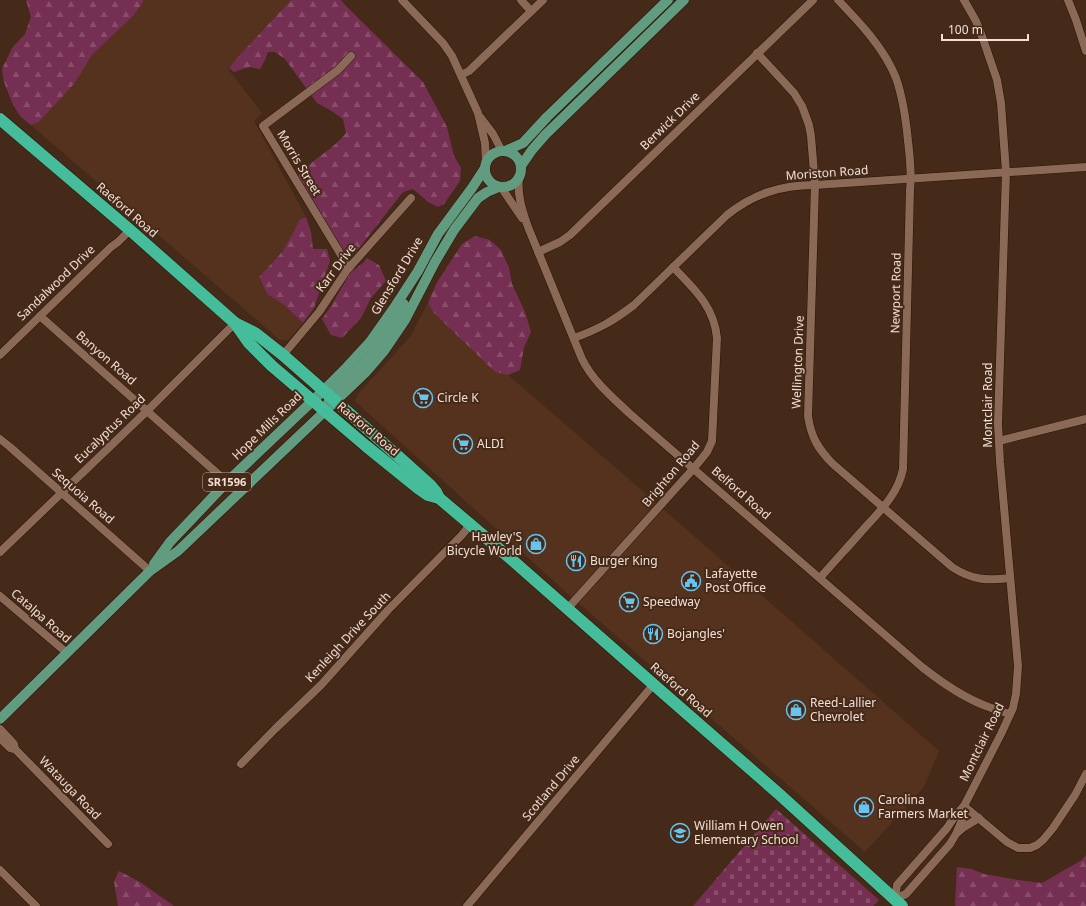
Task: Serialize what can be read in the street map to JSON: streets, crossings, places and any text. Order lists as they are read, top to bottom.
{
  "streets": {
    "highway": ["Raeford Road"],
    "main road": ["Glensford Drive", "Hope Mills Road", "SR1596"],
    "street": [
      "Berwick Drive",
      "Morris Street",
      "Moriston Road",
      "Karr Drive",
      "Sandalwood Drive",
      "Newport Road",
      "Banyon Road",
      "Wellington Drive",
      "Montclair Road",
      "Eucalyptus Road",
      "Brighton Road",
      "Belford Road",
      "Sequoia Road",
      "Catalpa Road",
      "Kenleigh Drive South",
      "Watauga Road",
      "Scotland Drive"
    ]
  },
  "crossings": [
    ["Berwick Drive", "Wellington Drive"],
    ["Berwick Drive", "Belford Road"],
    ["Morris Street", "Karr Drive"],
    ["Moriston Road", "Newport Road"],
    ["Moriston Road", "Wellington Drive"],
    ["Moriston Road", "Montclair Road"],
    ["Moriston Road", "Brighton Road"],
    ["Moriston Road", "Belford Road"],
    ["Raeford Road", "Karr Drive"],
    ["Raeford Road", "Glensford Drive"],
    ["Raeford Road", "Sandalwood Drive"],
    ["Raeford Road", "Montclair Road"],
    ["Raeford Road", "Hope Mills Road"],
    ["Raeford Road", "Eucalyptus Road"],
    ["Raeford Road", "Brighton Road"],
    ["Raeford Road", "Kenleigh Drive South"],
    ["Raeford Road", "Scotland Drive"],
    ["Glensford Drive", "Hope Mills Road"],
    ["Glensford Drive", "Belford Road"],
    ["Sandalwood Drive", "Banyon Road"],
    ["Newport Road", "Wellington Drive"],
    ["Newport Road", "Belford Road"],
    ["Banyon Road", "Hope Mills Road"],
    ["Banyon Road", "Eucalyptus Road"],
    ["Wellington Drive", "Montclair Road"],
    ["Montclair Road", "Belford Road"],
    ["Hope Mills Road", "Sequoia Road"],
    ["Hope Mills Road", "Catalpa Road"],
    ["Eucalyptus Road", "Sequoia Road"],
    ["Brighton Road", "Belford Road"]
  ],
  "places": {
    "supermarket": ["Circle K", "ALDI", "Speedway"],
    "shop": ["Hawley'S Bicycle World", "Reed-Lallier Chevrolet", "Carolina Farmers Market"],
    "restaurant": ["Burger King", "Bojangles'"],
    "public building": ["Lafayette Post Office"],
    "school or university": ["William H Owen Elementary School"]
  },
  "scale_bar": "100 m"
}
